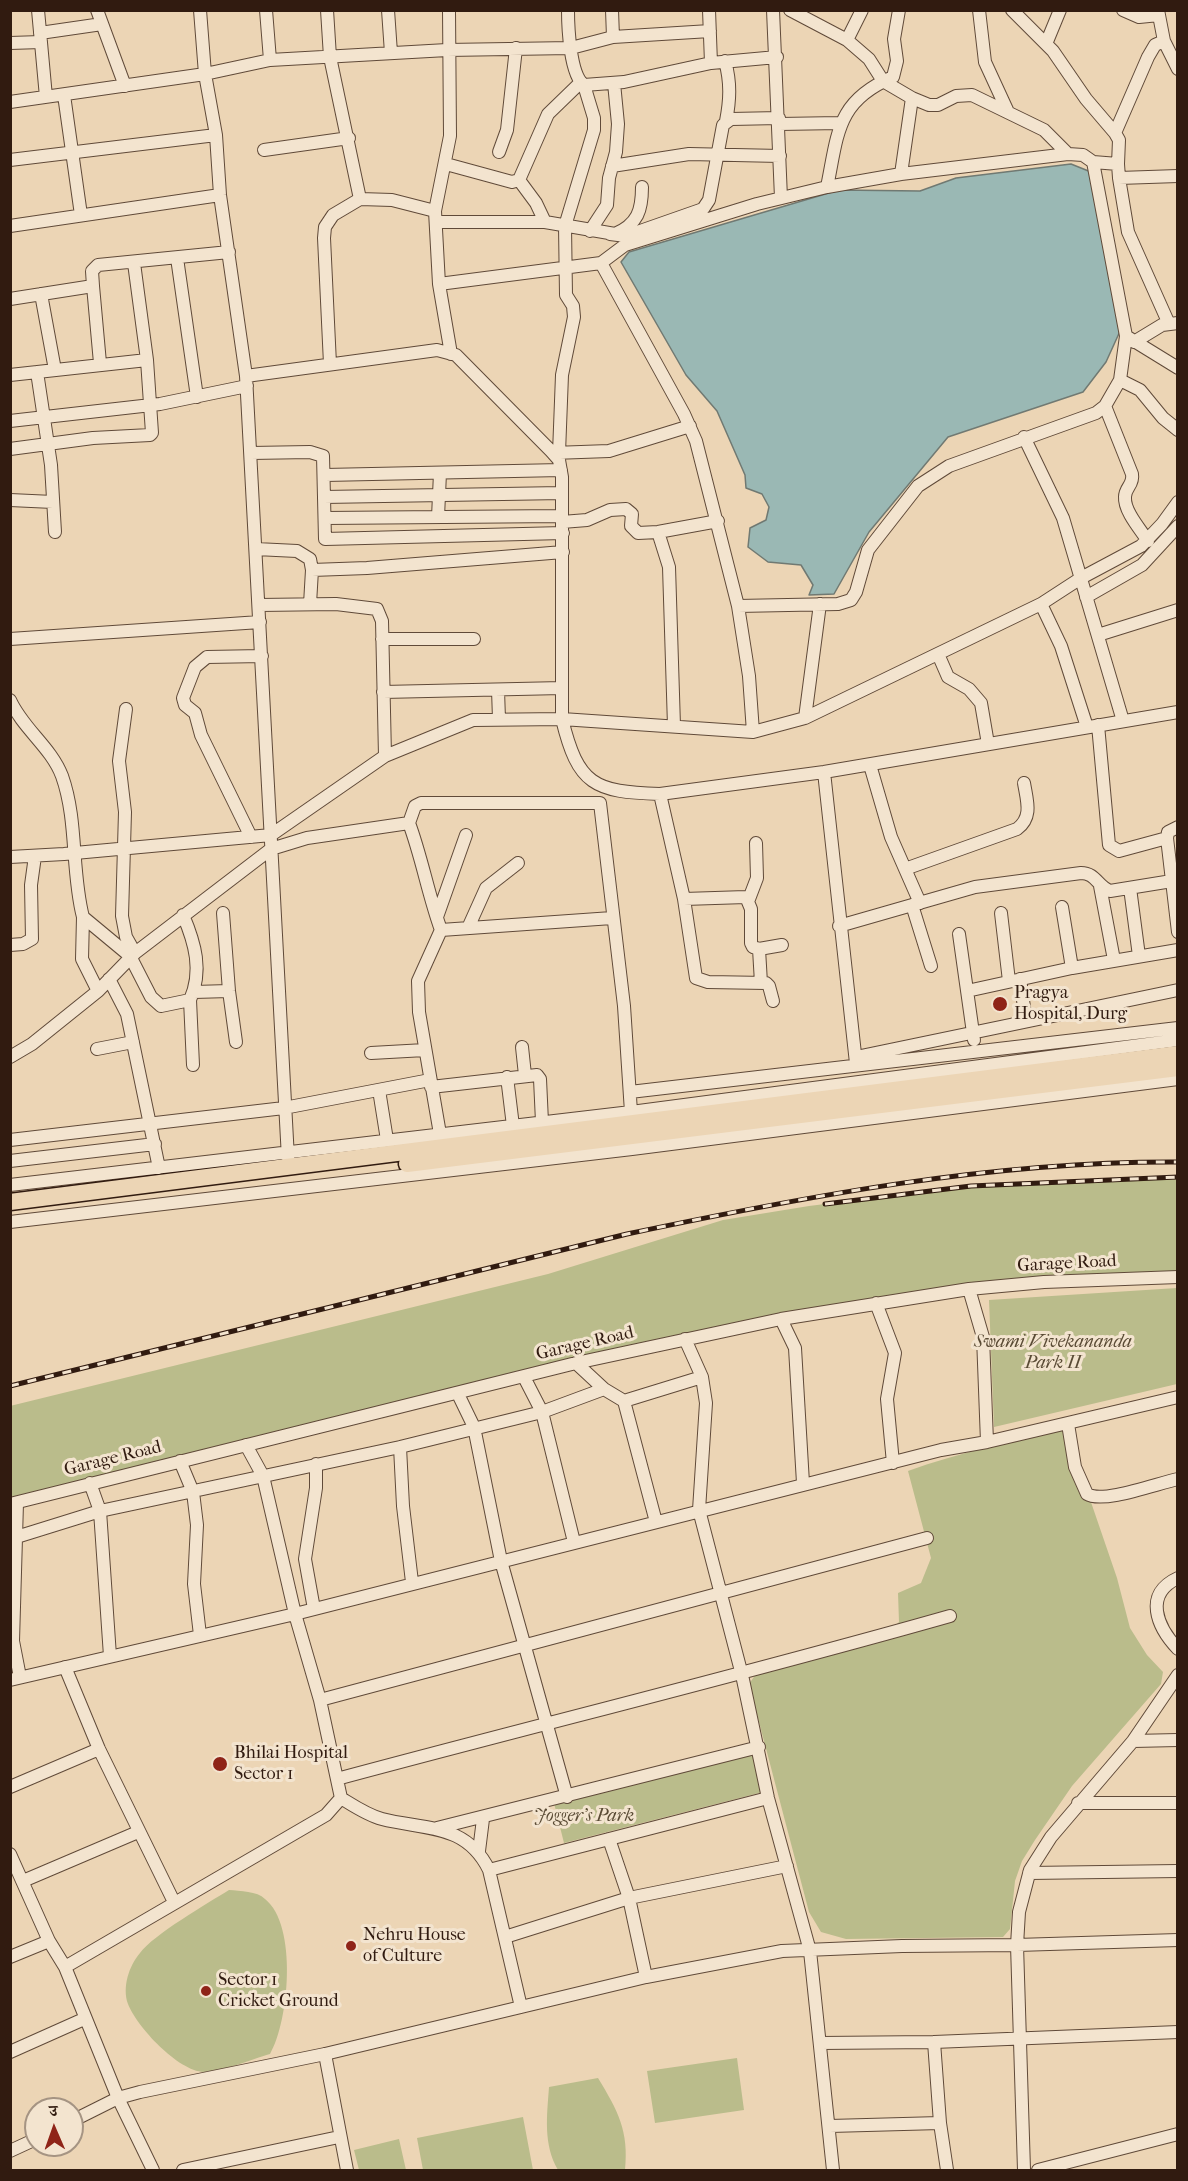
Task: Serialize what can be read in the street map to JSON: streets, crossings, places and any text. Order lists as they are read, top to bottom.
{
  "streets": {
    "street": ["Garage Road"]
  },
  "parks": ["Swami Vivekananda Park II", "Jogger's Park"],
  "places": [
    "Pragya Hospital, Durg",
    "Bhilai Hospital Sector 1",
    "Nehru House of Culture",
    "Sector 1 Cricket Ground"
  ],
  "north": "top"
}
